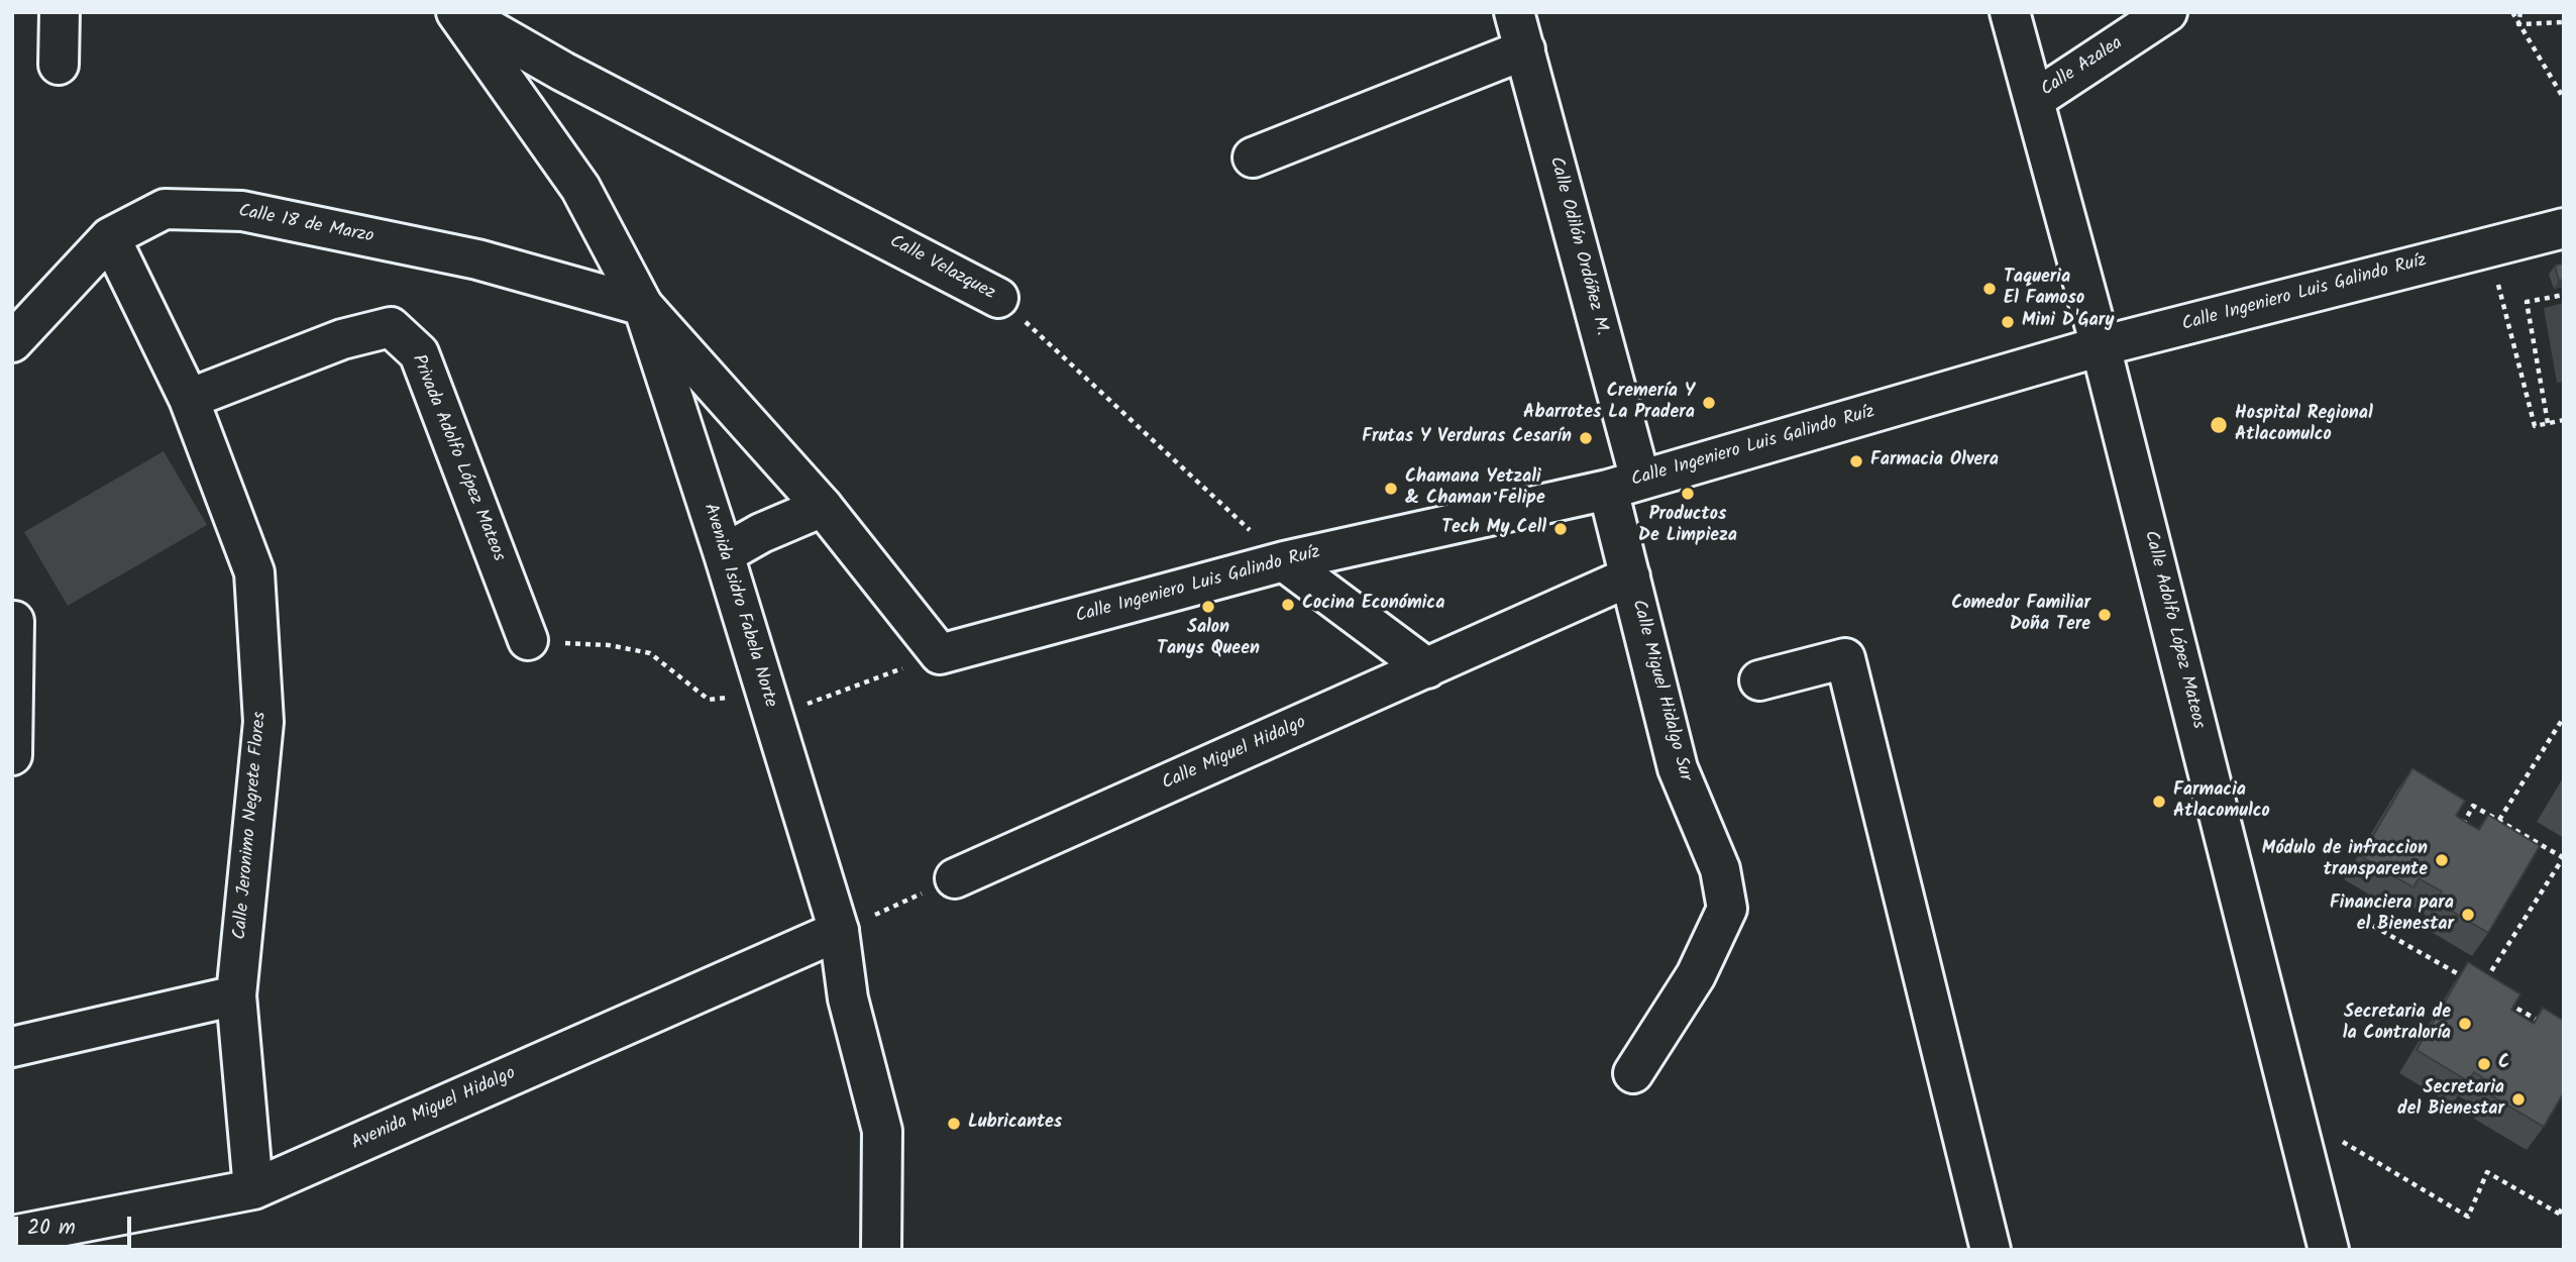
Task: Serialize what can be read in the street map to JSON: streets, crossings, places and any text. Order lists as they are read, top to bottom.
{
  "streets": {
    "street": [
      "Calle Azalea",
      "Calle 18 de Marzo",
      "Calle Odilón Ordóñez M.",
      "Calle Velazquez",
      "Calle Ingeniero Luis Galindo Ruíz",
      "Privada Adolfo López Mateos",
      "Avenida Isidro Fabela Norte",
      "Calle Adolfo López Mateos",
      "Calle Miguel Hidalgo Sur",
      "Calle Miguel Hidalgo",
      "Calle Jeronimo Negrete Flores",
      "Avenida Miguel Hidalgo"
    ]
  },
  "crossings": [
    ["Calle Azalea", "Calle Adolfo López Mateos"],
    ["Calle 18 de Marzo", "Avenida Isidro Fabela Norte"],
    ["Calle 18 de Marzo", "Calle Jeronimo Negrete Flores"],
    ["Calle Odilón Ordóñez M.", "Calle Ingeniero Luis Galindo Ruíz"],
    ["Calle Odilón Ordóñez M.", "Calle Miguel Hidalgo Sur"],
    ["Calle Velazquez", "Calle Ingeniero Luis Galindo Ruíz"],
    ["Calle Velazquez", "Avenida Isidro Fabela Norte"],
    ["Calle Ingeniero Luis Galindo Ruíz", "Calle Adolfo López Mateos"],
    ["Calle Ingeniero Luis Galindo Ruíz", "Calle Miguel Hidalgo Sur"],
    ["Privada Adolfo López Mateos", "Calle Jeronimo Negrete Flores"],
    ["Avenida Isidro Fabela Norte", "Avenida Miguel Hidalgo"],
    ["Calle Miguel Hidalgo Sur", "Calle Miguel Hidalgo"],
    ["Calle Jeronimo Negrete Flores", "Avenida Miguel Hidalgo"]
  ],
  "places": [
    "Taqueria El Famoso",
    "Mini D'Gary",
    "Cremería Y Abarrotes La Pradera",
    "Hospital Regional Atlacomulco",
    "Frutas Y Verduras Cesarín",
    "Farmacia Olvera",
    "Chamana Yetzali & Chaman Felipe",
    "Productos De Limpieza",
    "Tech My Cell",
    "Cocina Económica",
    "Salon Tanys Queen",
    "Comedor Familiar Doña Tere",
    "Farmacia Atlacomulco",
    "Módulo de infraccion transparente",
    "Financiera para el Bienestar",
    "Secretaria de la Contraloría",
    "C",
    "Secretaria del Bienestar",
    "Lubricantes"
  ],
  "scale_bar": "20 m"
}
